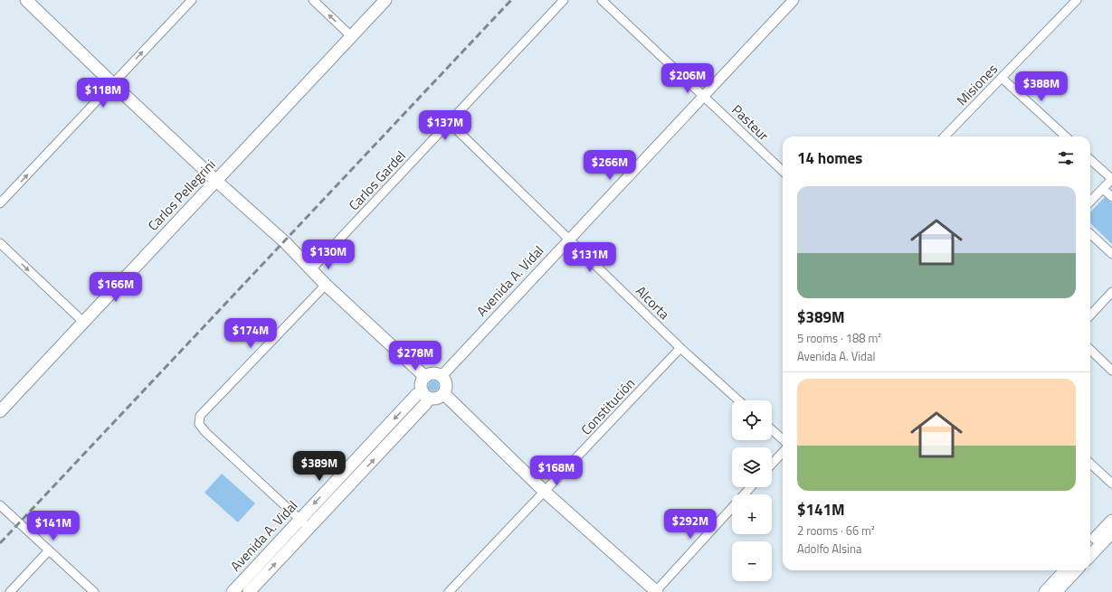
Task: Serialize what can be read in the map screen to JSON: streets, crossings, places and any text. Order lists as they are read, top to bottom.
{
  "streets": {
    "main road": ["Carlos Pellegrini", "Avenida A. Vidal"],
    "street": [
      "Misiones",
      "Pasteur",
      "Carlos Gardel",
      "Alcorta",
      "Constitución"
    ]
  },
  "crossings": [
    ["Pasteur", "Avenida A. Vidal"],
    ["Carlos Gardel", "Alcorta"],
    ["Avenida A. Vidal", "Alcorta"],
    ["Alcorta", "Constitución"]
  ],
  "page": {
    "price": [
      "$206M",
      "$388M",
      "$118M",
      "$137M",
      "$266M",
      "$130M",
      "$131M",
      "$166M",
      "$174M",
      "$278M",
      "$389M",
      "$168M",
      "$292M",
      "$141M"
    ],
    "heading": "14 homes",
    "list": [
      {
        "name": "$389M",
        "note": "5 rooms · 188 m² · Avenida A. Vidal"
      },
      {
        "name": "$141M",
        "note": "2 rooms · 66 m² · Adolfo Alsina"
      }
    ],
    "map_buttons": ["+", "−"]
  }
}
